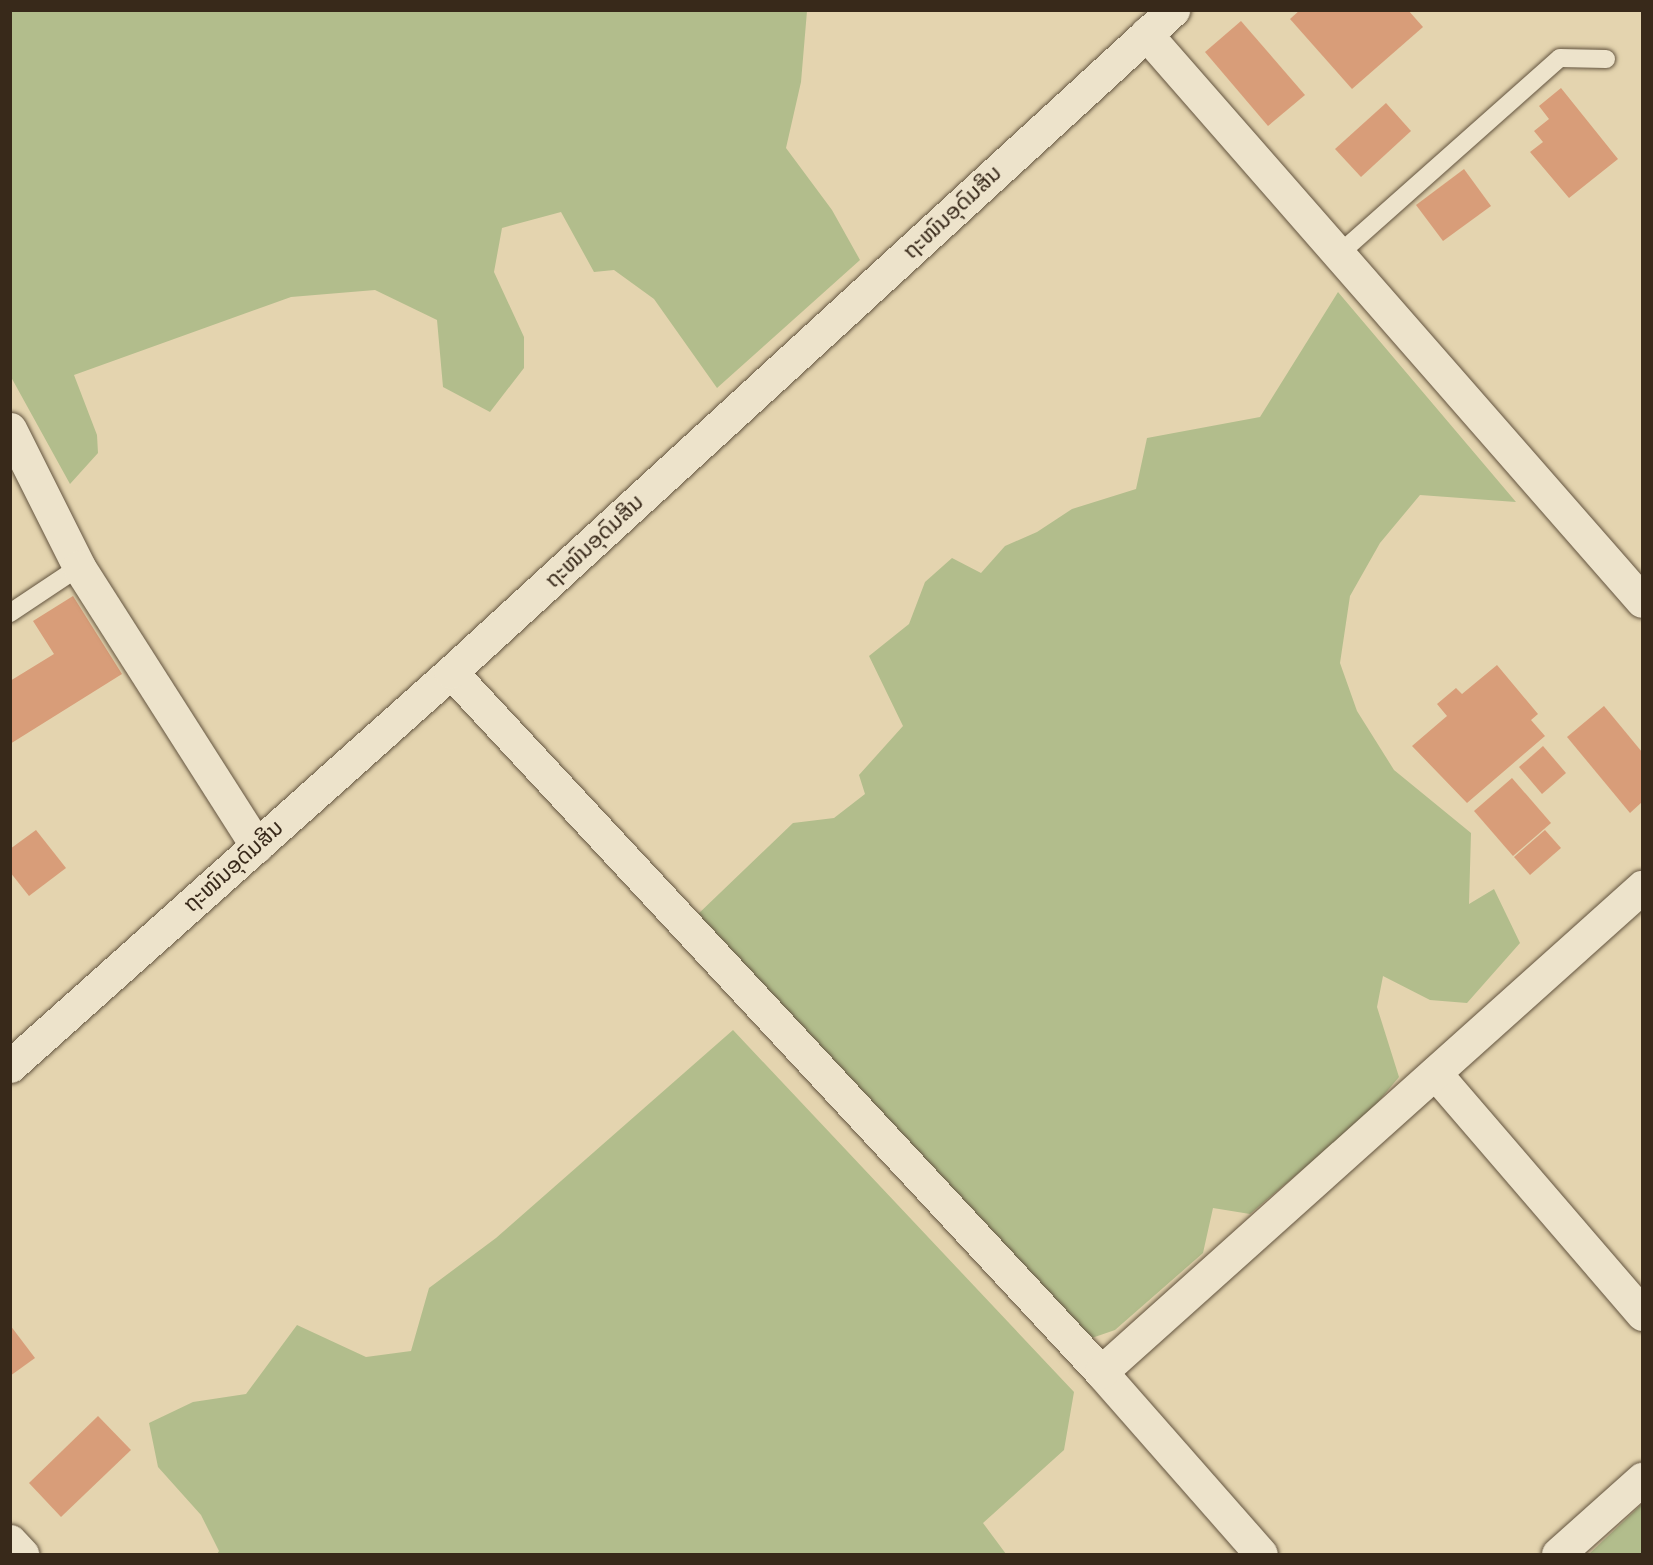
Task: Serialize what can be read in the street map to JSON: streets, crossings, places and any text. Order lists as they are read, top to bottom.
{
  "streets": {
    "street": ["ຖະໜົນອຸດົມສິນ"]
  }
}
